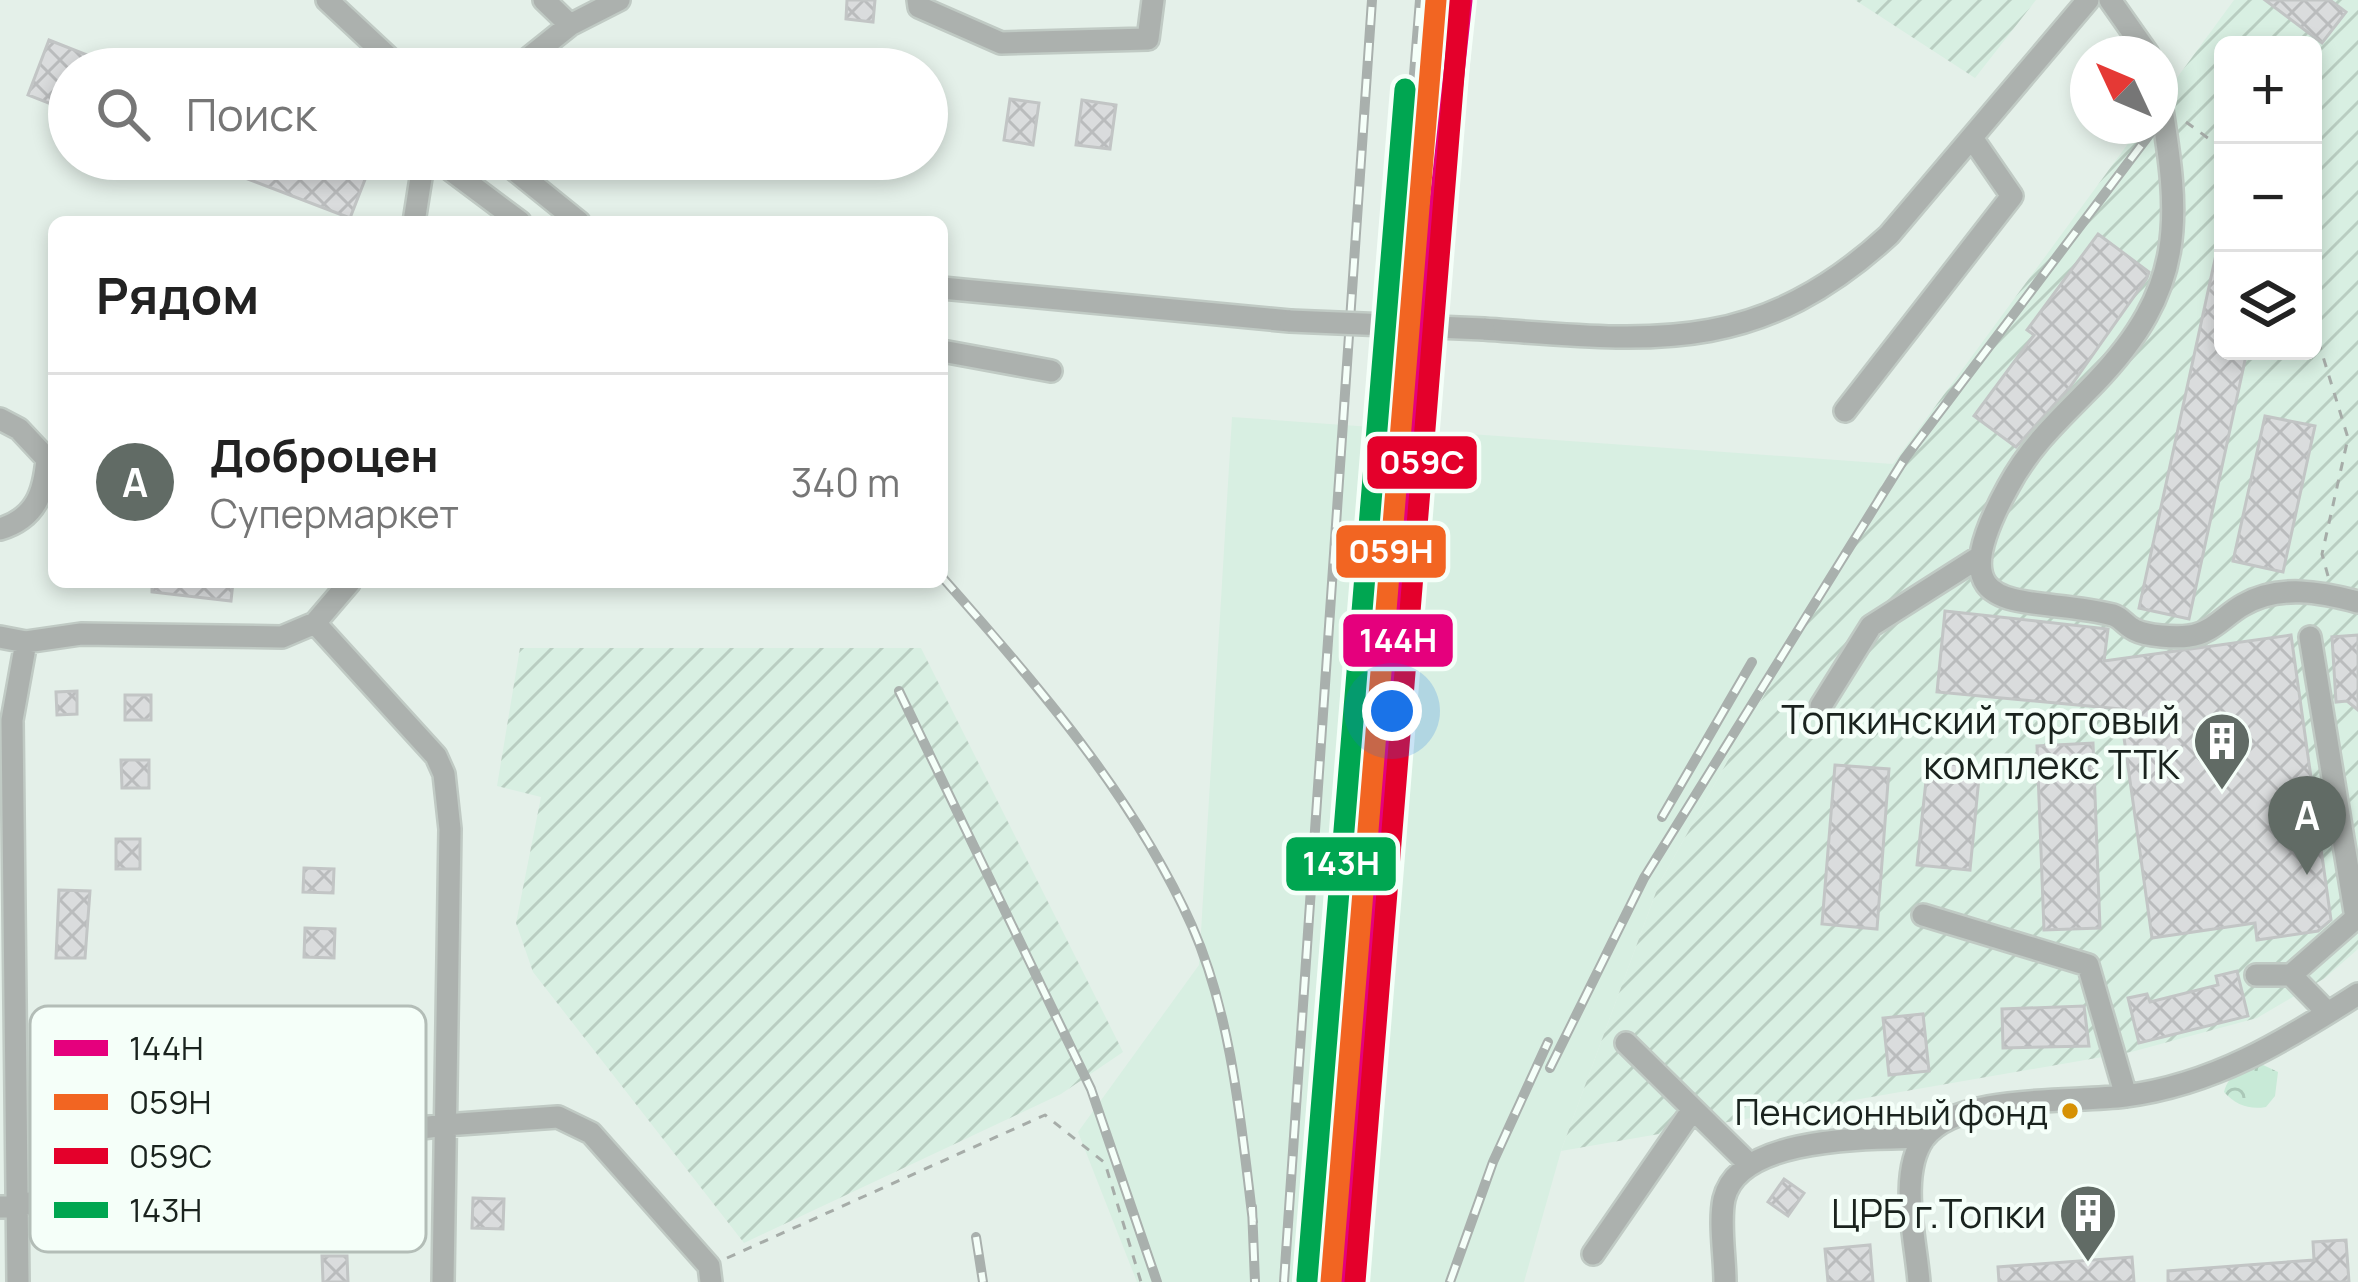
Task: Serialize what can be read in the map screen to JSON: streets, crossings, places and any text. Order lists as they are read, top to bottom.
{
  "places": {
    "building": ["Топкинский торговый комплекс ТТК", "ЦРБ г.Топки"],
    "other": ["Пенсионный фонд"]
  },
  "lines": [
    "transit line 144Н",
    "transit line 059Н",
    "transit line 059С",
    "transit line 143Н"
  ],
  "legend": [
    "144Н",
    "059Н",
    "059С",
    "143Н"
  ],
  "north": "top left",
  "page": {
    "map_buttons": ["+", "−"],
    "search": "Поиск",
    "heading": "Рядом",
    "list": [
      {
        "mark": "A",
        "name": "Доброцен",
        "note": "Супермаркет",
        "value": "340 m"
      }
    ],
    "pins": "A"
  }
}
